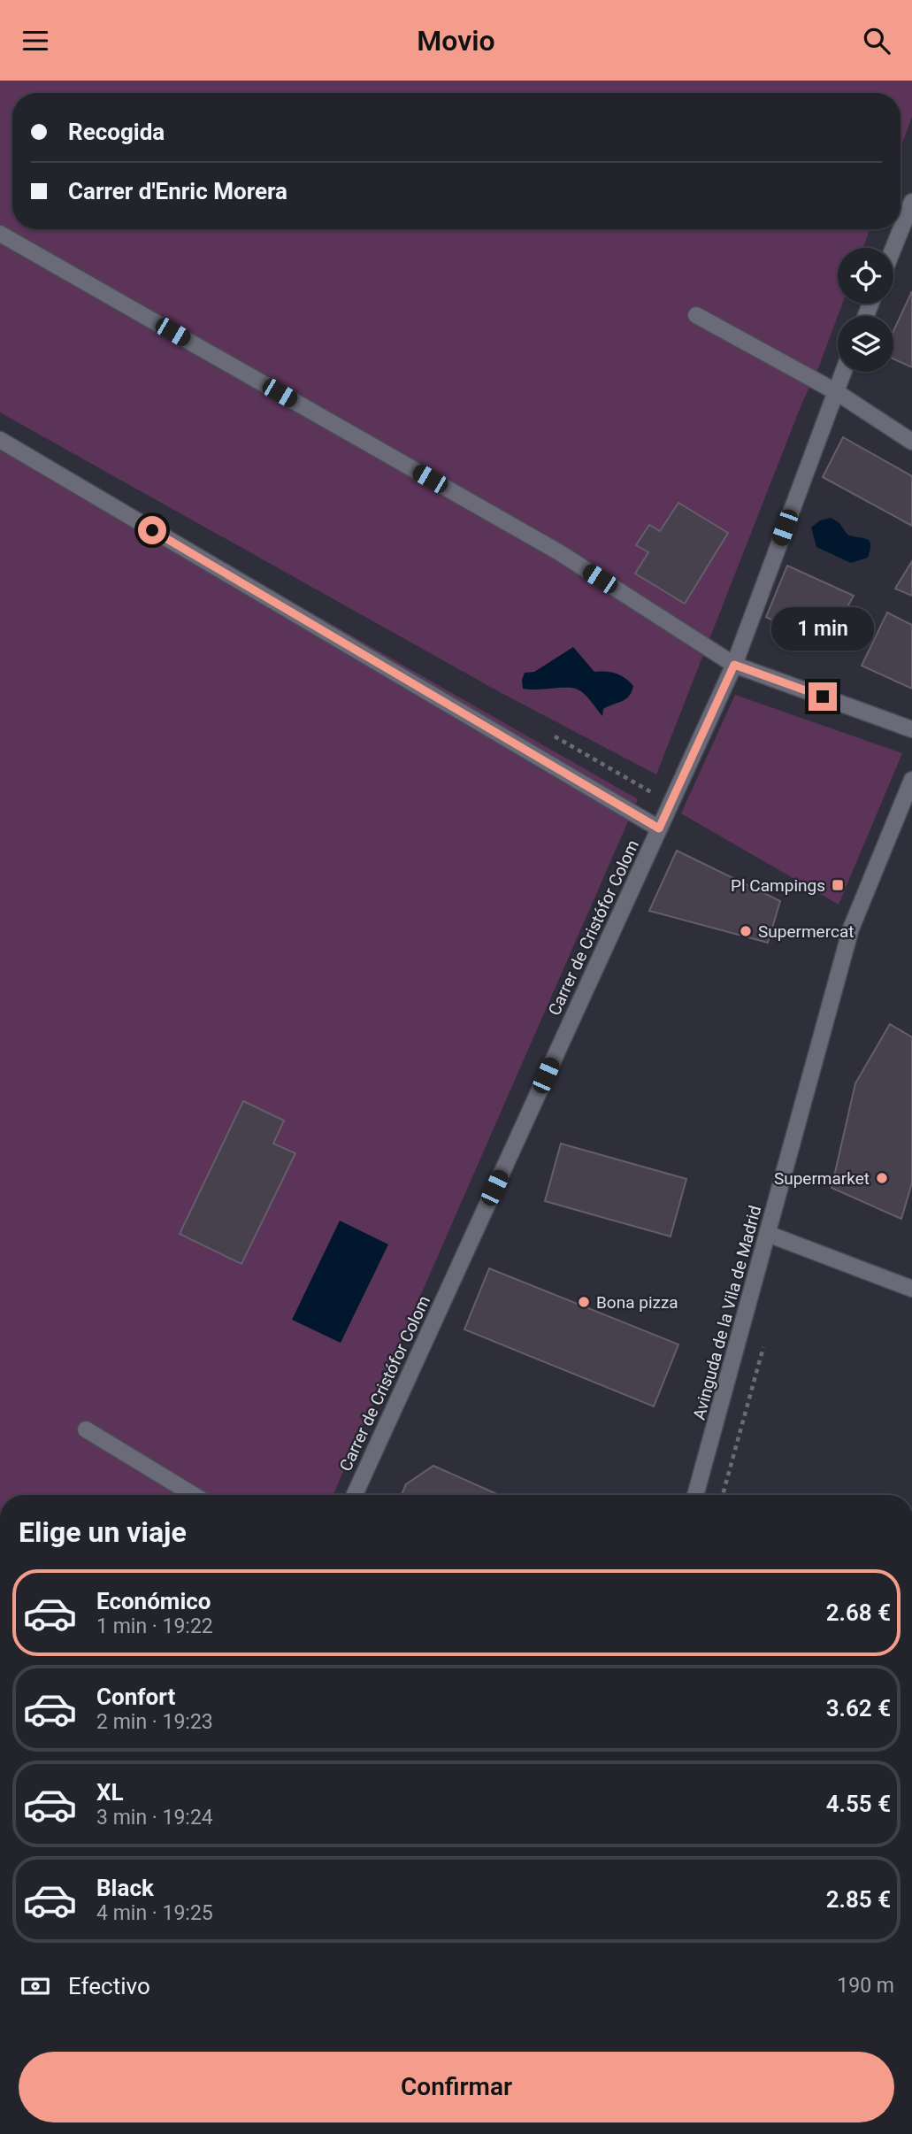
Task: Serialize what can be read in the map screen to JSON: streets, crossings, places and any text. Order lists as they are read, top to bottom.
{
  "streets": {
    "street": ["Carrer de Cristófor Colom", "Avinguda de la Vila de Madrid"]
  },
  "places": {
    "transit": ["Pl Campings"],
    "other": ["Supermercat", "Supermarket", "Bona pizza"]
  },
  "page": {
    "header": "Movio",
    "banner": ["Recogida", "Carrer d'Enric Morera"],
    "bubble": "1 min",
    "heading": "Elige un viaje",
    "list": [
      {
        "name": "Económico",
        "note": "1 min · 19:22",
        "value": "2.68 €"
      },
      {
        "name": "Confort",
        "note": "2 min · 19:23",
        "value": "3.62 €"
      },
      {
        "name": "XL",
        "note": "3 min · 19:24",
        "value": "4.55 €"
      },
      {
        "name": "Black",
        "note": "4 min · 19:25",
        "value": "2.85 €"
      }
    ],
    "pay": ["Efectivo", "190 m"],
    "buttons": "Confirmar"
  }
}
